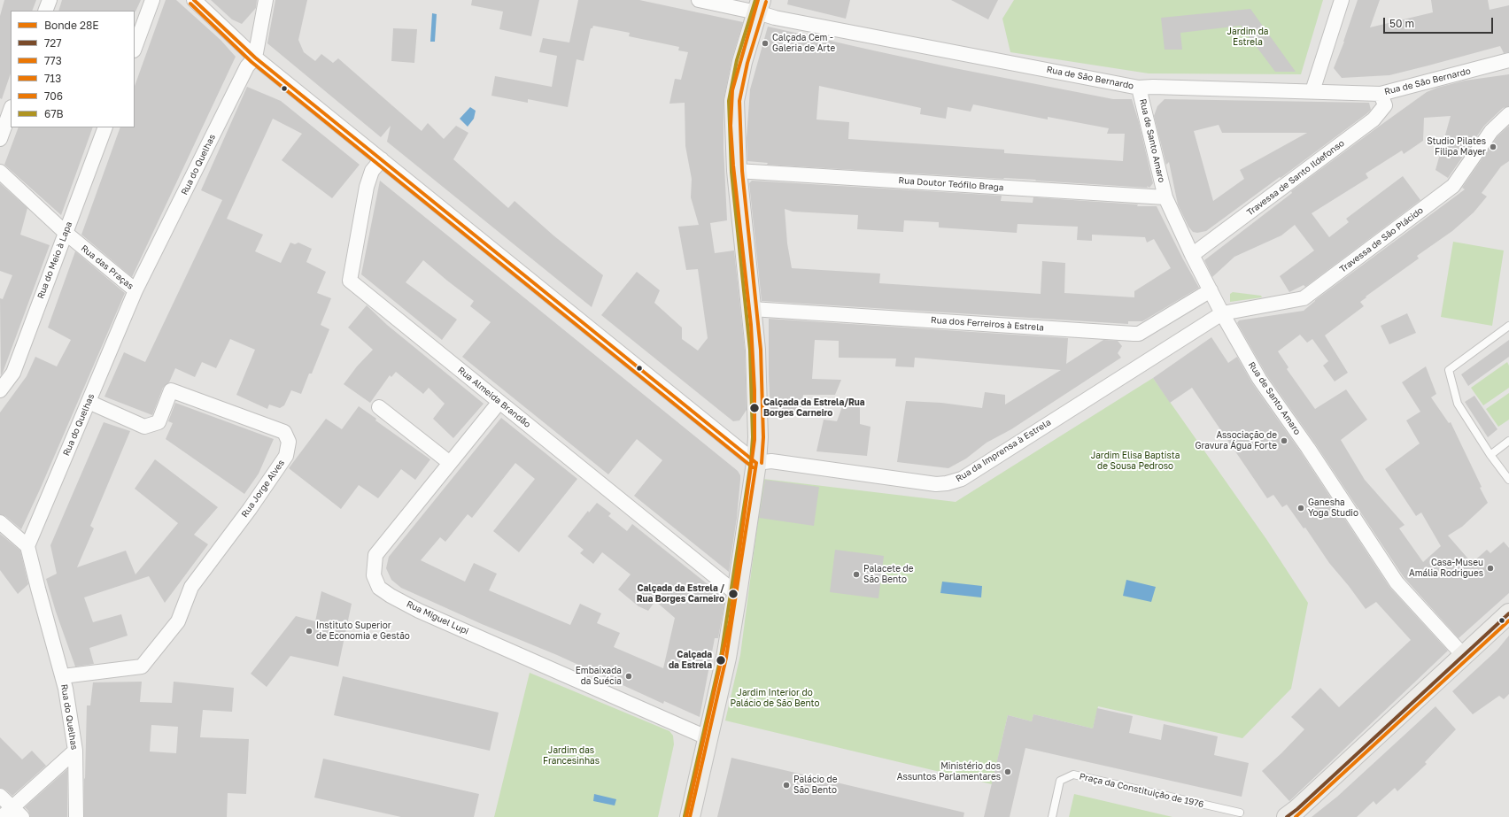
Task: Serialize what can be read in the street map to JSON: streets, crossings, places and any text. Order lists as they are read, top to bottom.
{
  "streets": {
    "street": [
      "Rua de São Bernardo",
      "Rua de Santo Amaro",
      "Rua do Quelhas",
      "Travessa de Santo Ildefonso",
      "Rua Doutor Teófilo Braga",
      "Travessa de São Plácido",
      "Rua do Meio à Lapa",
      "Rua das Praças",
      "Rua dos Ferreiros à Estrela",
      "Rua Almeida Brandão",
      "Rua da Imprensa à Estrela",
      "Rua Jorge Alves",
      "Rua Miguel Lupi"
    ],
    "lane": ["Praça da Constituição de 1976"]
  },
  "crossings": [
    ["Rua de São Bernardo", "Rua de Santo Amaro"],
    ["Rua de São Bernardo", "Travessa de Santo Ildefonso"],
    ["Rua de Santo Amaro", "Travessa de Santo Ildefonso"],
    ["Rua de Santo Amaro", "Rua Doutor Teófilo Braga"],
    ["Rua de Santo Amaro", "Travessa de São Plácido"],
    ["Rua de Santo Amaro", "Rua dos Ferreiros à Estrela"],
    ["Rua de Santo Amaro", "Rua da Imprensa à Estrela"],
    ["Rua do Quelhas", "Rua das Praças"],
    ["Rua do Quelhas", "Rua Jorge Alves"],
    ["Travessa de São Plácido", "Rua da Imprensa à Estrela"],
    ["Rua do Meio à Lapa", "Rua das Praças"],
    ["Rua Almeida Brandão", "Rua Miguel Lupi"]
  ],
  "parks": [
    "Jardim da Estrela",
    "Jardim Elisa Baptista de Sousa Pedroso",
    "Jardim Interior do Palácio de São Bento",
    "Jardim das Francesinhas"
  ],
  "places": [
    "Calçada Cem - Galeria de Arte",
    "Studio Pilates Filipa Mayer",
    "Calçada da Estrela/Rua Borges Carneiro",
    "Associação de Gravura Água Forte",
    "Ganesha Yoga Studio",
    "Casa-Museu Amália Rodrigues",
    "Palacete de São Bento",
    "Calçada da Estrela / Rua Borges Carneiro",
    "Instituto Superior de Economia e Gestão",
    "Calçada da Estrela",
    "Embaixada da Suécia",
    "Ministério dos Assuntos Parlamentares",
    "Palácio de São Bento"
  ],
  "lines": [
    "tram line 28E",
    "transit line 773",
    "transit line 67B",
    "transit line 713",
    "transit line 727",
    "transit line 706"
  ],
  "legend": [
    "Bonde 28E",
    "727",
    "773",
    "713",
    "706",
    "67B"
  ],
  "scale_bar": "50 m"
}
